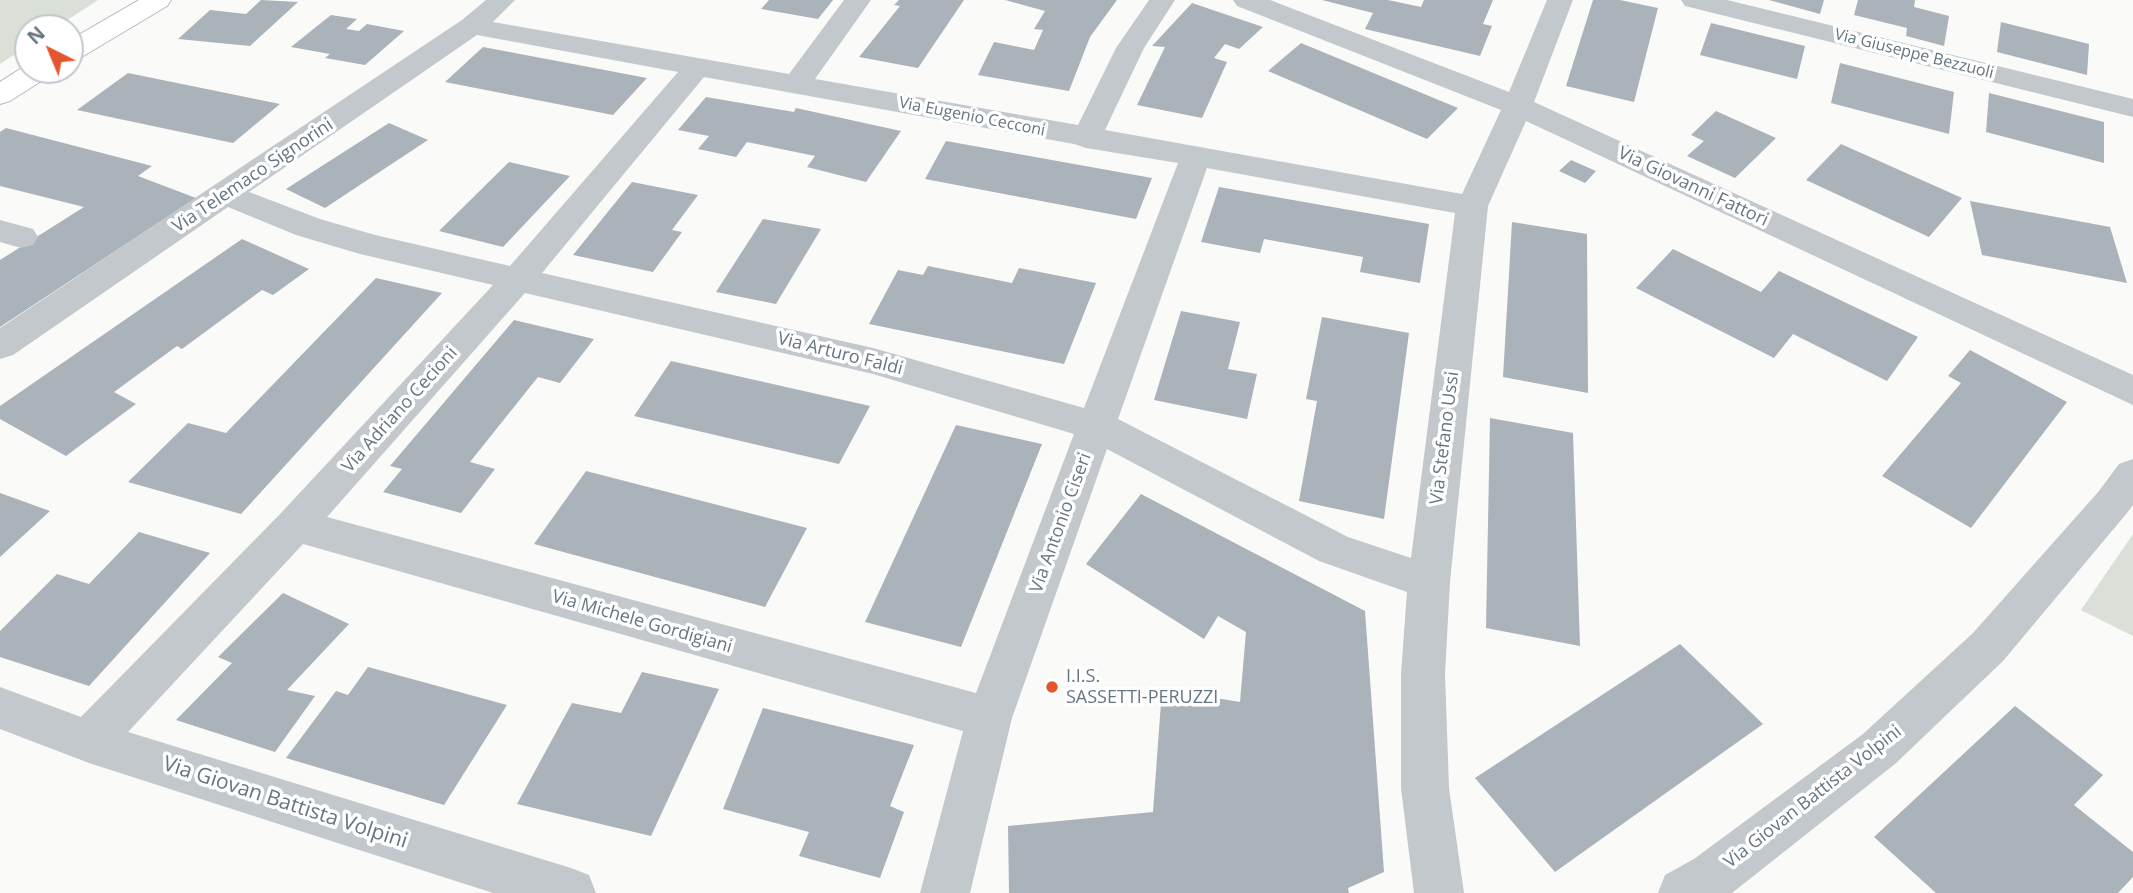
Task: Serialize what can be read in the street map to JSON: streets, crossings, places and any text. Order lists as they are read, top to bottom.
{
  "streets": {
    "street": [
      "Via Giuseppe Bezzuoli",
      "Via Eugenio Cecconi",
      "Via Telemaco Signorini",
      "Via Giovanni Fattori",
      "Via Arturo Faldi",
      "Via Adriano Cecioni",
      "Via Stefano Ussi",
      "Via Antonio Ciseri",
      "Via Michele Gordigiani",
      "Via Giovan Battista Volpini"
    ]
  },
  "crossings": [
    ["Via Eugenio Cecconi", "Via Telemaco Signorini"],
    ["Via Eugenio Cecconi", "Via Adriano Cecioni"],
    ["Via Eugenio Cecconi", "Via Stefano Ussi"],
    ["Via Eugenio Cecconi", "Via Antonio Ciseri"],
    ["Via Telemaco Signorini", "Via Arturo Faldi"],
    ["Via Giovanni Fattori", "Via Stefano Ussi"],
    ["Via Arturo Faldi", "Via Adriano Cecioni"],
    ["Via Arturo Faldi", "Via Stefano Ussi"],
    ["Via Arturo Faldi", "Via Antonio Ciseri"],
    ["Via Adriano Cecioni", "Via Michele Gordigiani"],
    ["Via Adriano Cecioni", "Via Giovan Battista Volpini"],
    ["Via Antonio Ciseri", "Via Michele Gordigiani"]
  ],
  "places": ["I.I.S. SASSETTI-PERUZZI"],
  "north": "top left"
}
